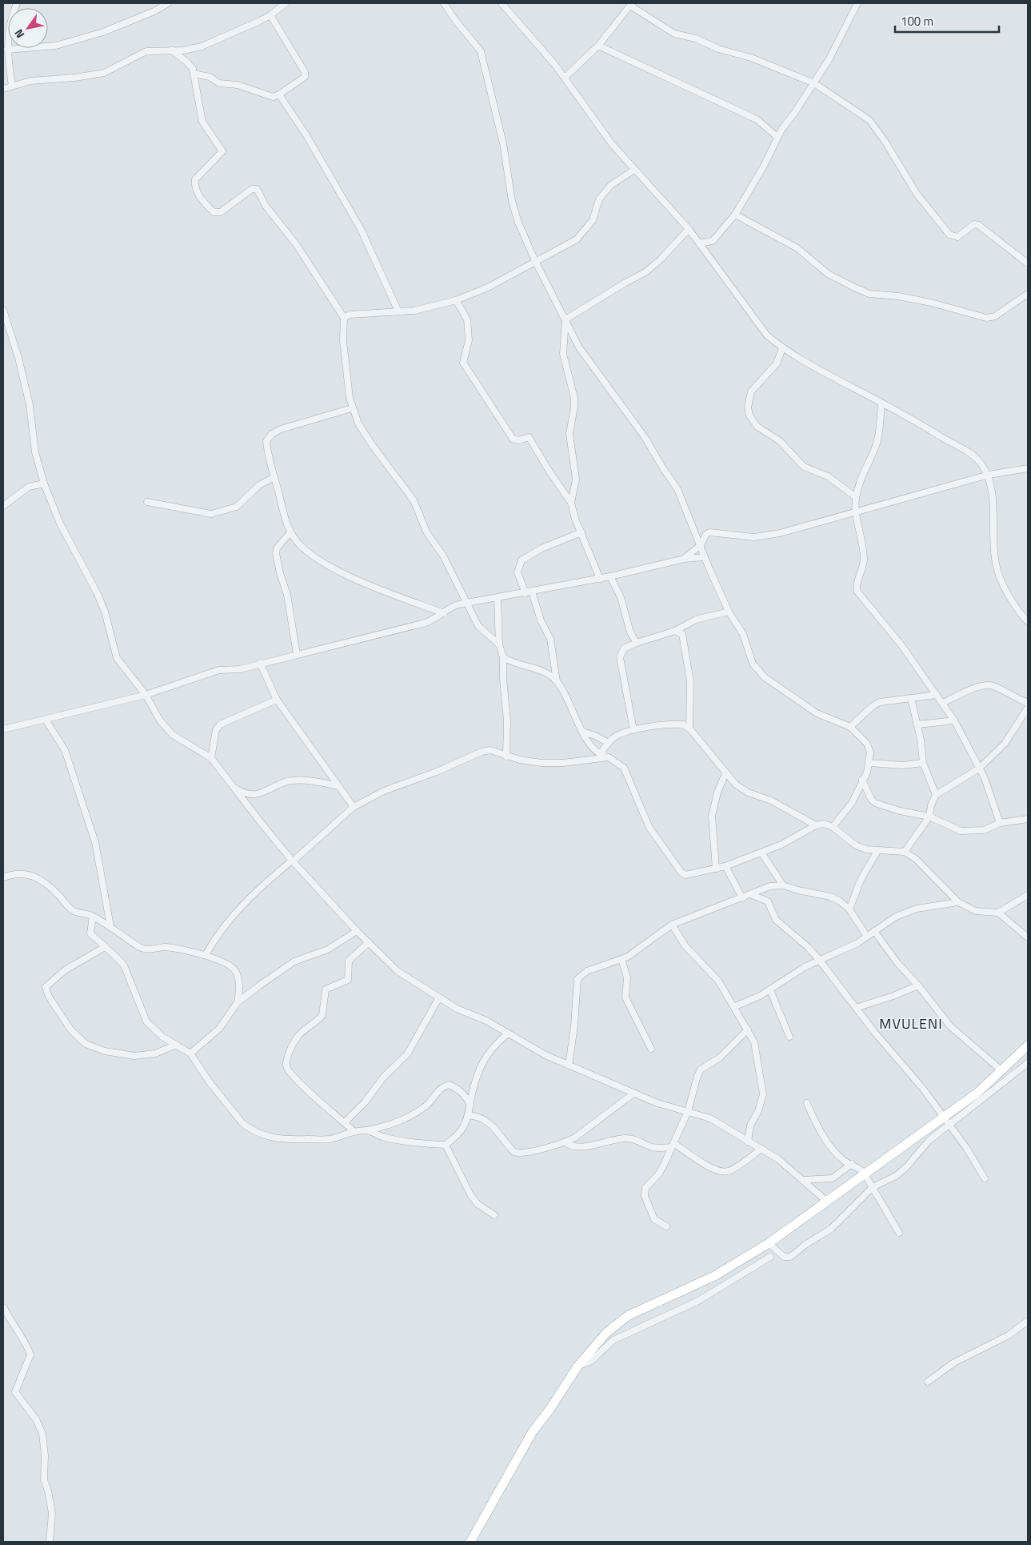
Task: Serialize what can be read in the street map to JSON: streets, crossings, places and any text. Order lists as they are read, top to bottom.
{
  "districts": ["MVULENI"],
  "scale_bar": "100 m",
  "north": "bottom left"
}
